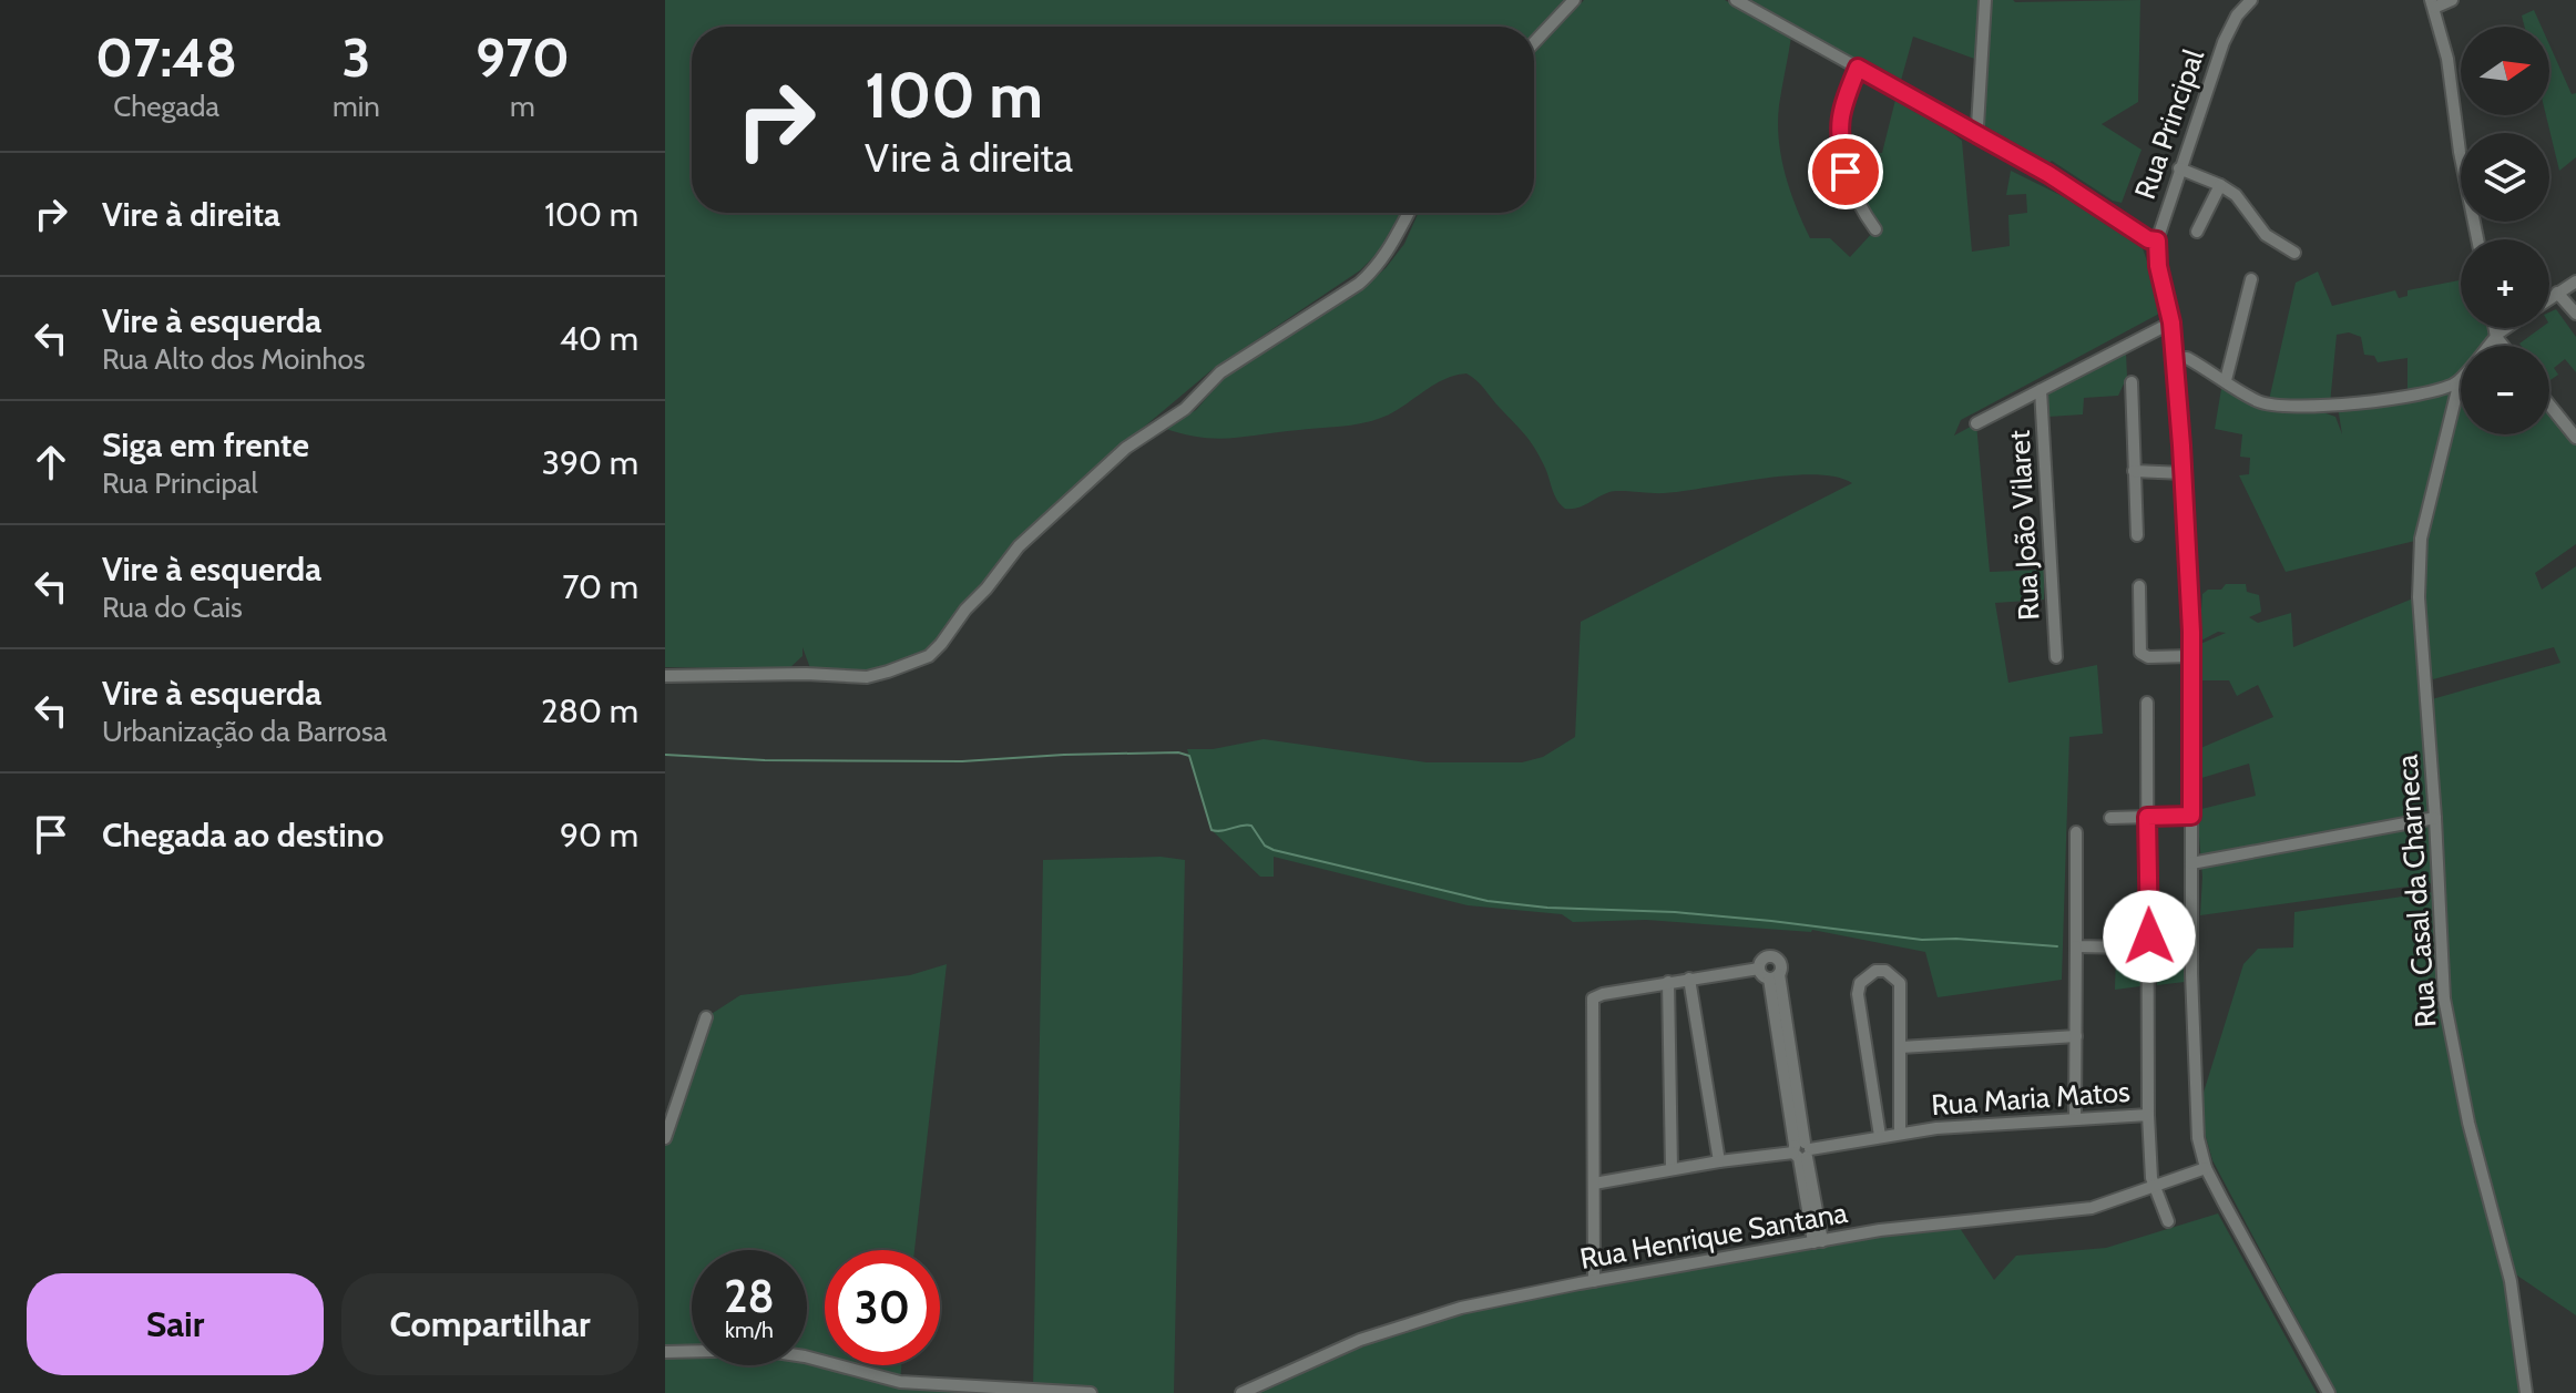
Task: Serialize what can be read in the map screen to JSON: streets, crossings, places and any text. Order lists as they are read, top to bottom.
{
  "streets": {
    "street": [
      "Rua Principal",
      "Rua João Vilaret",
      "Rua Casal da Charneca",
      "Rua Maria Matos",
      "Rua Henrique Santana"
    ]
  },
  "crossings": [
    ["Rua Principal", "Rua Henrique Santana"],
    ["Rua Maria Matos", "Rua Henrique Santana"]
  ],
  "north": "right",
  "page": {
    "eta": [
      "07:48",
      "Chegada",
      "3",
      "min",
      "970",
      "m"
    ],
    "map_buttons": ["+", "−"],
    "turn": ["100 m", "Vire à direita"],
    "list": [
      {
        "name": "Vire à direita",
        "value": "100 m"
      },
      {
        "name": "Vire à esquerda",
        "note": "Rua Alto dos Moinhos",
        "value": "40 m"
      },
      {
        "name": "Siga em frente",
        "note": "Rua Principal",
        "value": "390 m"
      },
      {
        "name": "Vire à esquerda",
        "note": "Rua do Cais",
        "value": "70 m"
      },
      {
        "name": "Vire à esquerda",
        "note": "Urbanização da Barrosa",
        "value": "280 m"
      },
      {
        "name": "Chegada ao destino",
        "value": "90 m"
      }
    ],
    "speed": "28 km/h",
    "limit": "30",
    "buttons": ["Sair", "Compartilhar"]
  }
}
